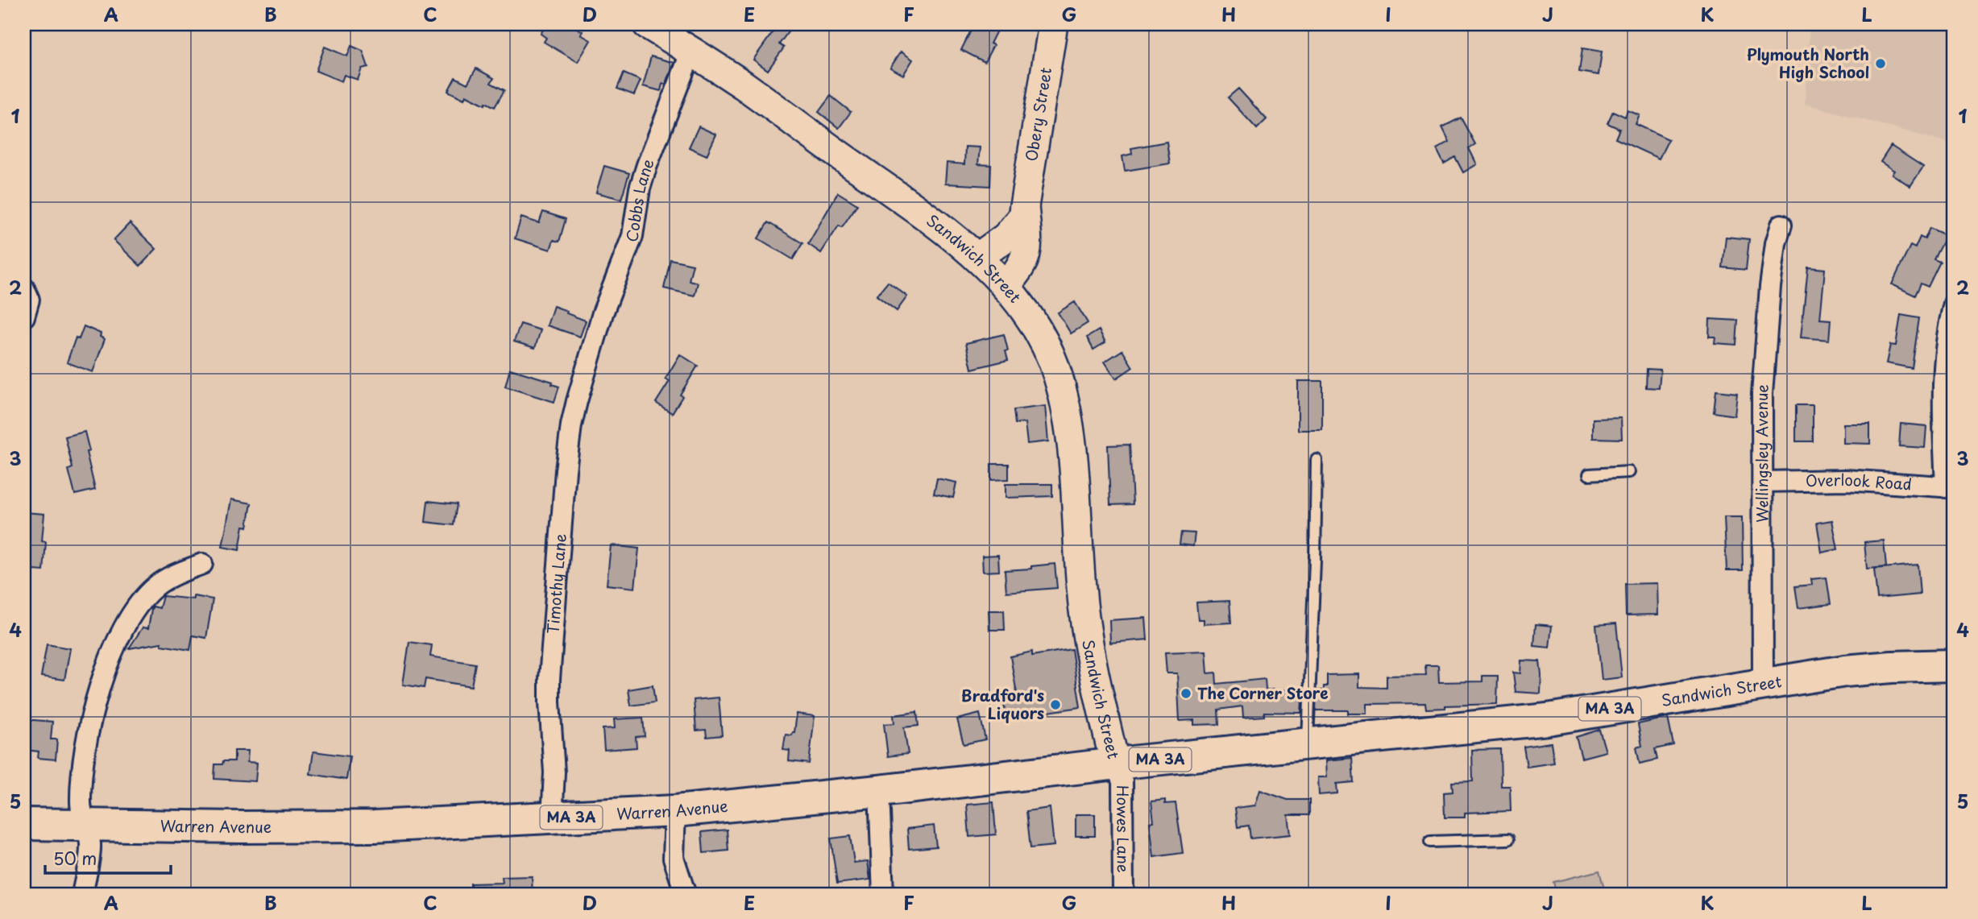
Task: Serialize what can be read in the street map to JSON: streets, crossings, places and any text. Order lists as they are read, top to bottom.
{
  "streets": {
    "main road": [
      "Obery Street",
      "Sandwich Street",
      "MA 3A",
      "Warren Avenue"
    ],
    "street": [
      "Cobbs Lane",
      "Wellingsley Avenue",
      "Overlook Road",
      "Timothy Lane",
      "Howes Lane"
    ]
  },
  "crossings": [
    ["Obery Street", "Sandwich Street"],
    ["Cobbs Lane", "Sandwich Street"],
    ["Cobbs Lane", "Timothy Lane"],
    ["Sandwich Street", "Wellingsley Avenue"],
    ["Sandwich Street", "Warren Avenue"],
    ["Sandwich Street", "Howes Lane"],
    ["Wellingsley Avenue", "Overlook Road"],
    ["Timothy Lane", "Warren Avenue"],
    ["Warren Avenue", "Howes Lane"]
  ],
  "places": ["Plymouth North High School", "The Corner Store", "Bradford's Liquors"],
  "scale_bar": "50 m",
  "grid": {
    "columns": [
      "A",
      "B",
      "C",
      "D",
      "E",
      "F",
      "G",
      "H",
      "I",
      "J",
      "K",
      "L"
    ],
    "rows": [
      "1",
      "2",
      "3",
      "4",
      "5"
    ]
  }
}
